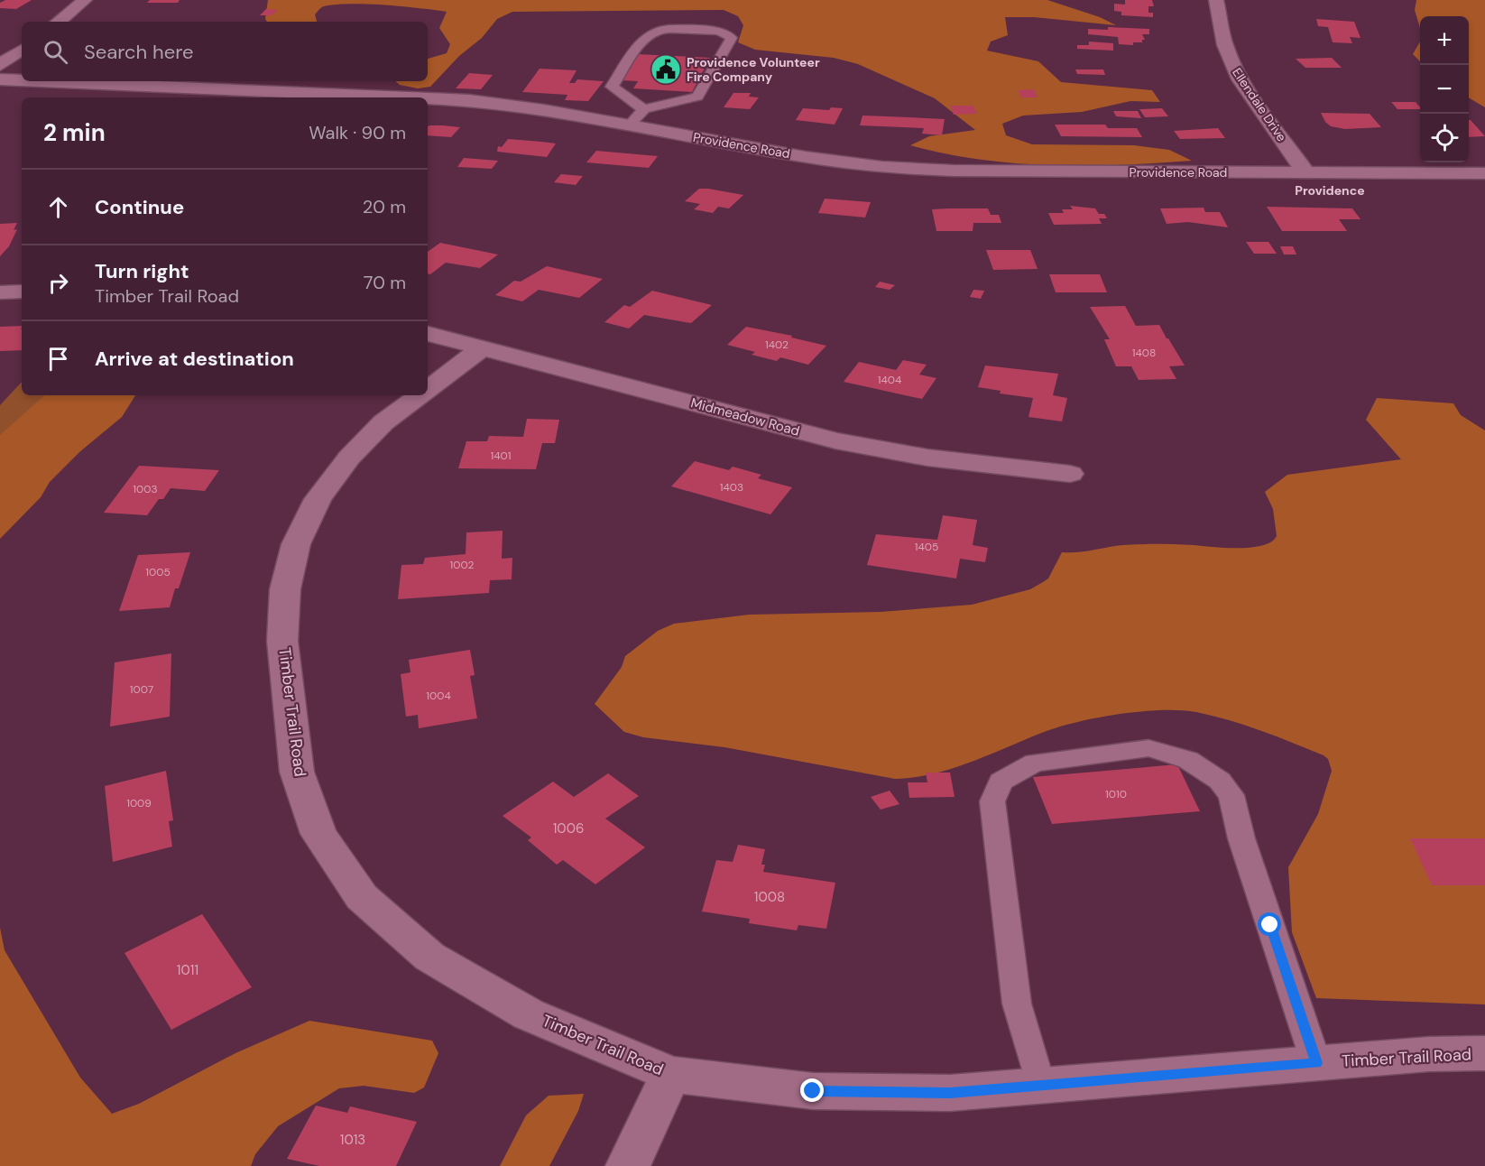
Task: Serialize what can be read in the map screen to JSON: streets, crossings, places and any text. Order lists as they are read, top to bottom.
{
  "streets": {
    "street": [
      "Ellendale Drive",
      "Providence Road",
      "Midmeadow Road",
      "Timber Trail Road"
    ]
  },
  "crossings": [
    ["Ellendale Drive", "Providence Road"],
    ["Midmeadow Road", "Timber Trail Road"]
  ],
  "districts": ["Providence"],
  "places": {
    "public building": ["Providence Volunteer Fire Company"]
  },
  "house_numbers": [
    "1402",
    "1408",
    "1404",
    "1401",
    "1403",
    "1003",
    "1405",
    "1002",
    "1005",
    "1007",
    "1004",
    "1010",
    "1009",
    "1006",
    "1008",
    "1011",
    "1013"
  ],
  "page": {
    "map_buttons": ["+", "−"],
    "search": "Search here",
    "heading": ["2 min", "Walk · 90 m"],
    "list": [
      ["Continue", "20 m"],
      ["Turn right", "Timber Trail Road", "70 m"],
      "Arrive at destination"
    ]
  }
}
